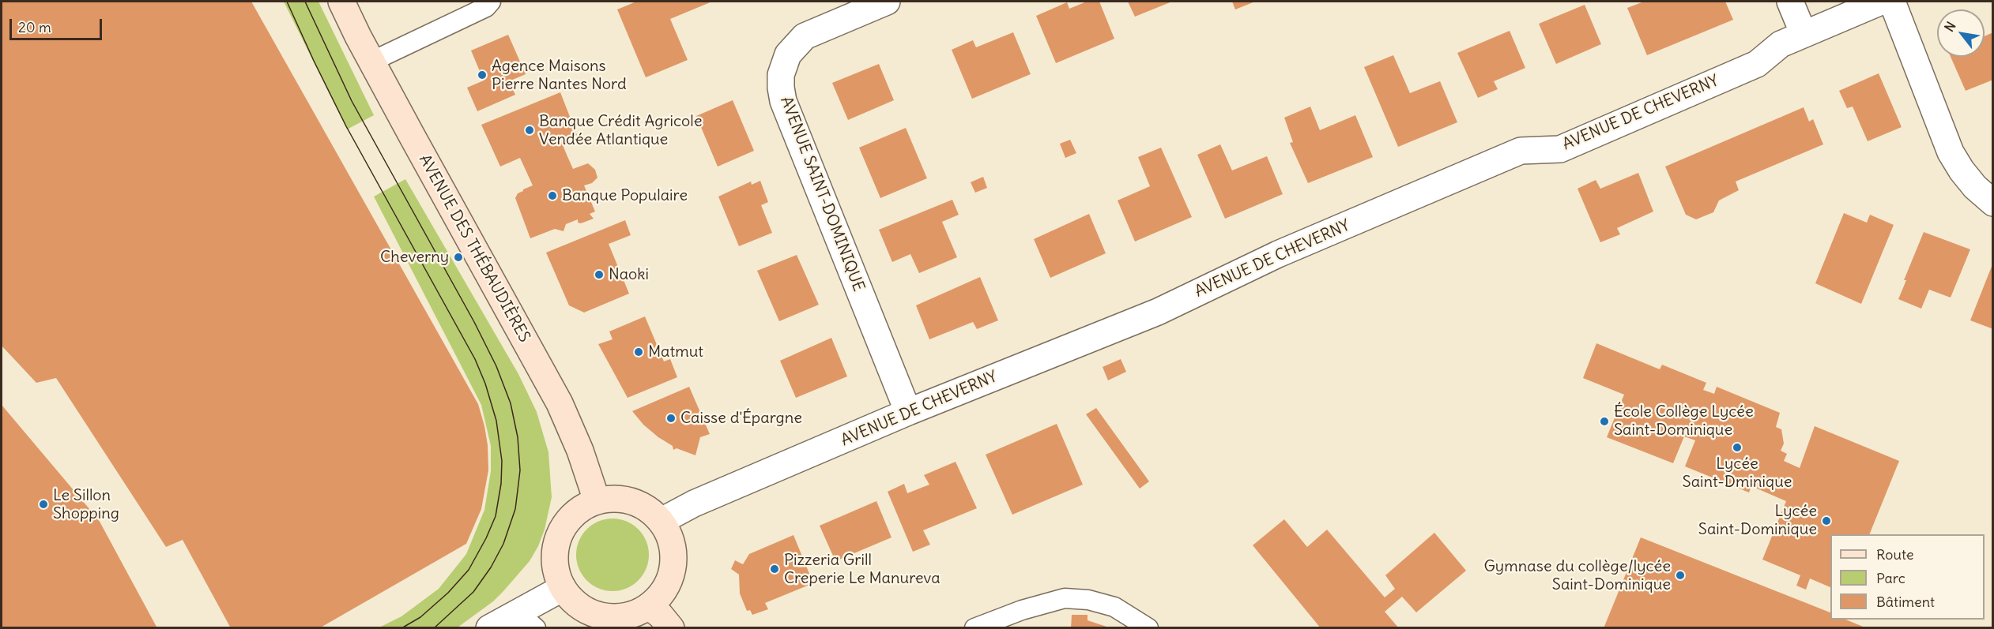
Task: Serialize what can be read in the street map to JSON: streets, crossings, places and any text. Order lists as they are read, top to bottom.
{
  "streets": {
    "street": ["AVENUE DE CHEVERNY", "AVENUE SAINT-DOMINIQUE", "AVENUE DES THÉBAUDIÈRES"]
  },
  "crossings": [
    ["AVENUE DE CHEVERNY", "AVENUE SAINT-DOMINIQUE"],
    ["AVENUE DE CHEVERNY", "AVENUE DES THÉBAUDIÈRES"]
  ],
  "places": [
    "Agence Maisons Pierre Nantes Nord",
    "Banque Crédit Agricole Vendée Atlantique",
    "Banque Populaire",
    "Cheverny",
    "Naoki",
    "Matmut",
    "Caisse d'Épargne",
    "École Collège Lycée Saint-Dominique",
    "Lycée Saint-Dminique",
    "Le Sillon Shopping",
    "Lycée Saint-Dominique",
    "Pizzeria Grill Creperie Le Manureva",
    "Gymnase du collège/lycée Saint-Dominique"
  ],
  "legend": ["Route", "Parc", "Bâtiment"],
  "scale_bar": "20 m",
  "north": "top left"
}
